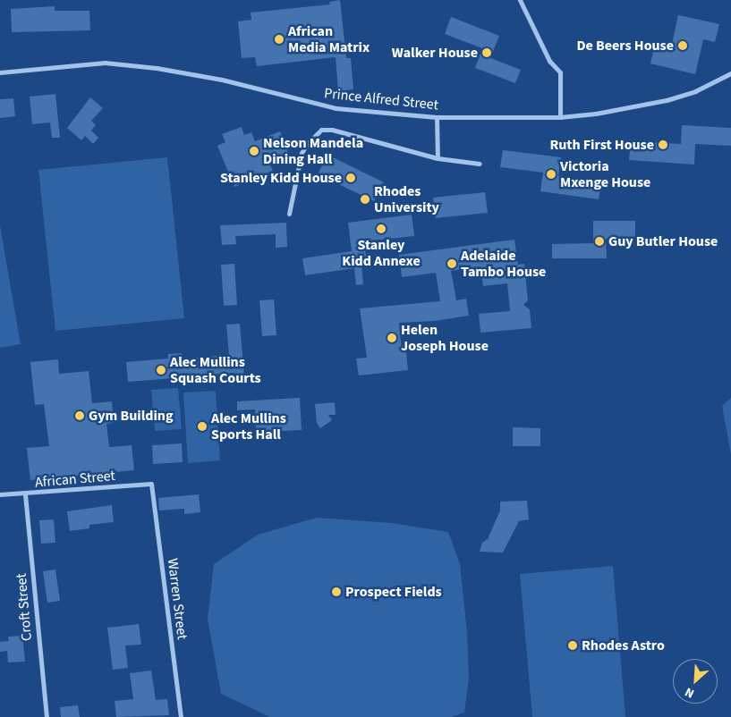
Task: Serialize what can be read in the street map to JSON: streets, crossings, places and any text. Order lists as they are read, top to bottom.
{
  "streets": {
    "street": [
      "Prince Alfred Street",
      "African Street",
      "Warren Street",
      "Croft Street"
    ]
  },
  "crossings": [
    ["African Street", "Warren Street"],
    ["African Street", "Croft Street"]
  ],
  "places": [
    "African Media Matrix",
    "De Beers House",
    "Walker House",
    "Ruth First House",
    "Nelson Mandela Dining Hall",
    "Victoria Mxenge House",
    "Stanley Kidd House",
    "Rhodes University",
    "Stanley Kidd Annexe",
    "Guy Butler House",
    "Adelaide Tambo House",
    "Helen Joseph House",
    "Alec Mullins Squash Courts",
    "Gym Building",
    "Alec Mullins Sports Hall",
    "Prospect Fields",
    "Rhodes Astro"
  ],
  "north": "bottom left"
}
